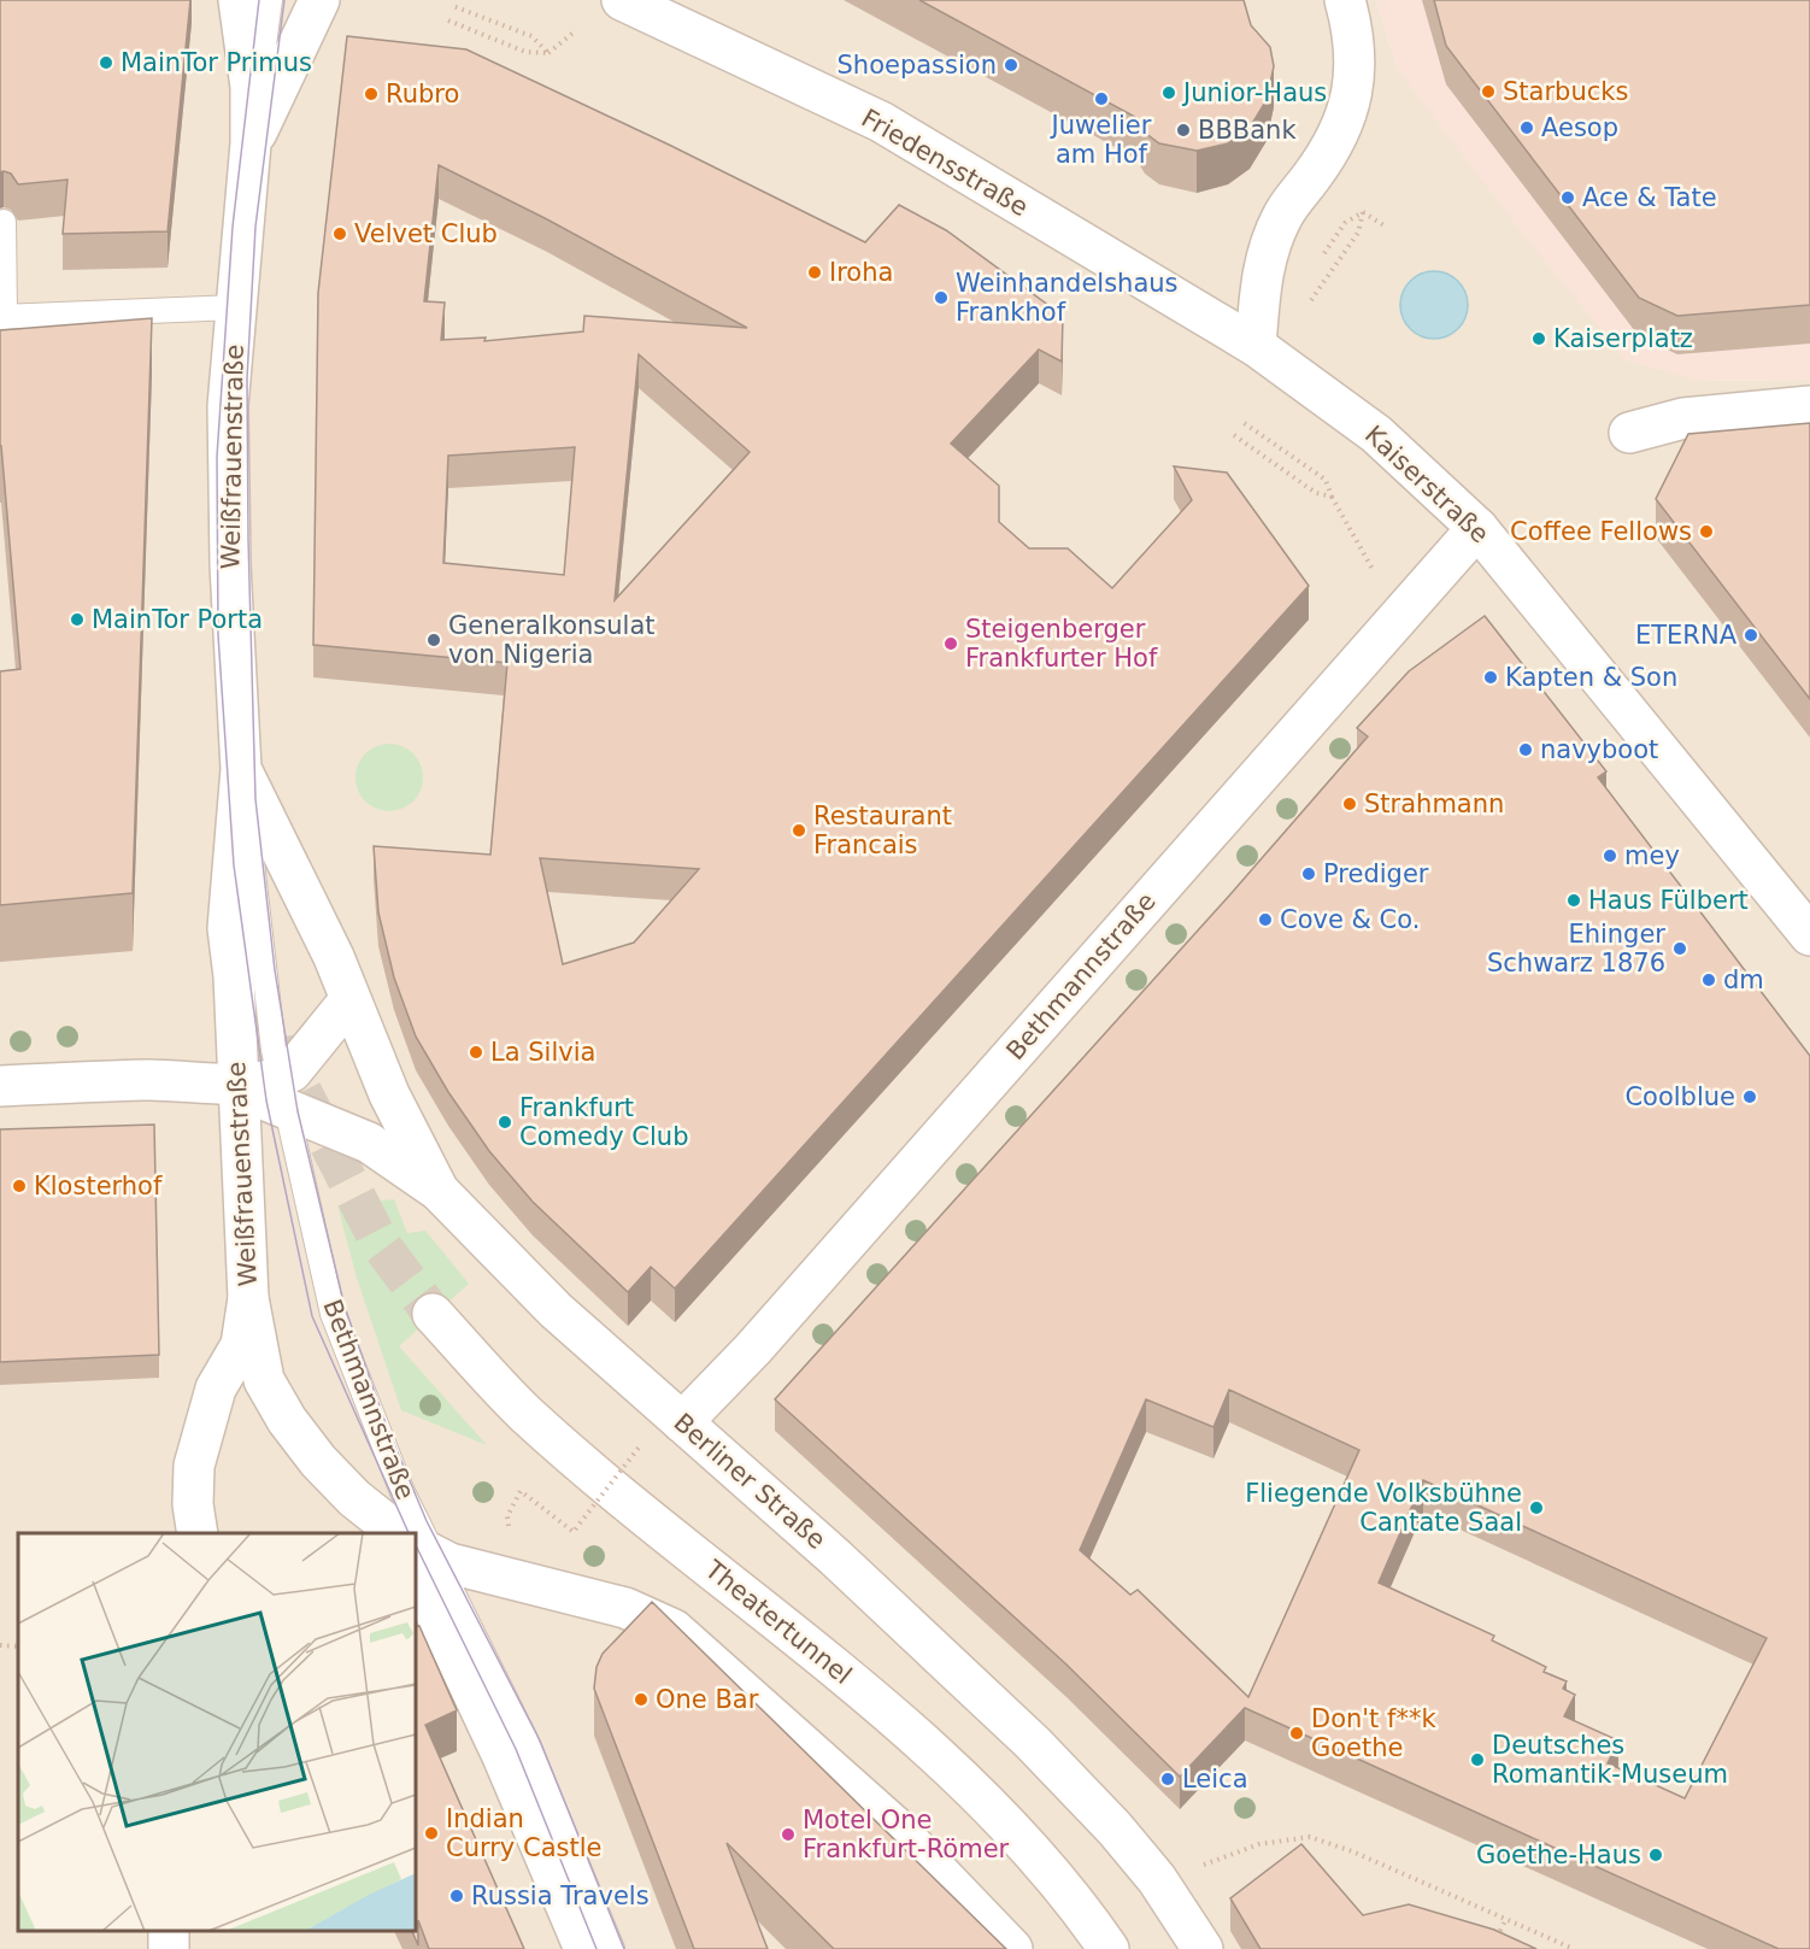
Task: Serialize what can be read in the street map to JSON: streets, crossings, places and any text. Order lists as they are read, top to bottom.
{
  "streets": {
    "street": [
      "Friedensstraße",
      "Weißfrauenstraße",
      "Kaiserstraße",
      "Bethmannstraße",
      "Berliner Straße",
      "Theatertunnel"
    ]
  },
  "crossings": [
    ["Friedensstraße", "Kaiserstraße"],
    ["Weißfrauenstraße", "Bethmannstraße"],
    ["Weißfrauenstraße", "Berliner Straße"],
    ["Kaiserstraße", "Bethmannstraße"],
    ["Bethmannstraße", "Berliner Straße"]
  ],
  "places": [
    "MainTor Primus",
    "Shoepassion",
    "Starbucks",
    "Junior-Haus",
    "Rubro",
    "Juwelier am Hof",
    "Aesop",
    "BBBank",
    "Ace & Tate",
    "Velvet Club",
    "Iroha",
    "Weinhandelshaus Frankhof",
    "Kaiserplatz",
    "Coffee Fellows",
    "MainTor Porta",
    "ETERNA",
    "Generalkonsulat von Nigeria",
    "Steigenberger Frankfurter Hof",
    "Kapten & Son",
    "navyboot",
    "Strahmann",
    "Restaurant Francais",
    "mey",
    "Prediger",
    "Haus Fülbert",
    "Cove & Co.",
    "Ehinger Schwarz 1876",
    "dm",
    "La Silvia",
    "Coolblue",
    "Frankfurt Comedy Club",
    "Klosterhof",
    "Fliegende Volksbühne Cantate Saal",
    "One Bar",
    "Don't f**k Goethe",
    "Deutsches Romantik-Museum",
    "Leica",
    "Indian Curry Castle",
    "Motel One Frankfurt-Römer",
    "Goethe-Haus",
    "Russia Travels"
  ]
}
